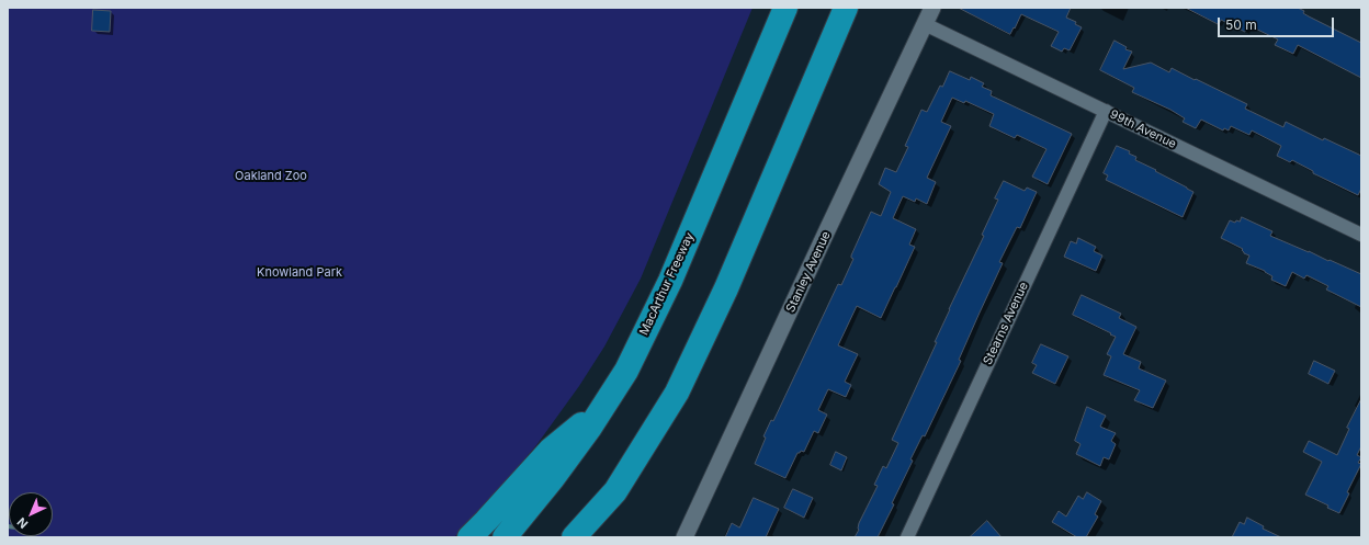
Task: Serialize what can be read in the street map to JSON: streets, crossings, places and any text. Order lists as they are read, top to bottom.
{
  "streets": {
    "highway": ["MacArthur Freeway"],
    "street": ["99th Avenue", "Stanley Avenue", "Stearns Avenue"]
  },
  "crossings": [
    ["99th Avenue", "Stanley Avenue"],
    ["99th Avenue", "Stearns Avenue"]
  ],
  "parks": ["Oakland Zoo", "Knowland Park"],
  "scale_bar": "50 m",
  "north": "bottom left"
}
